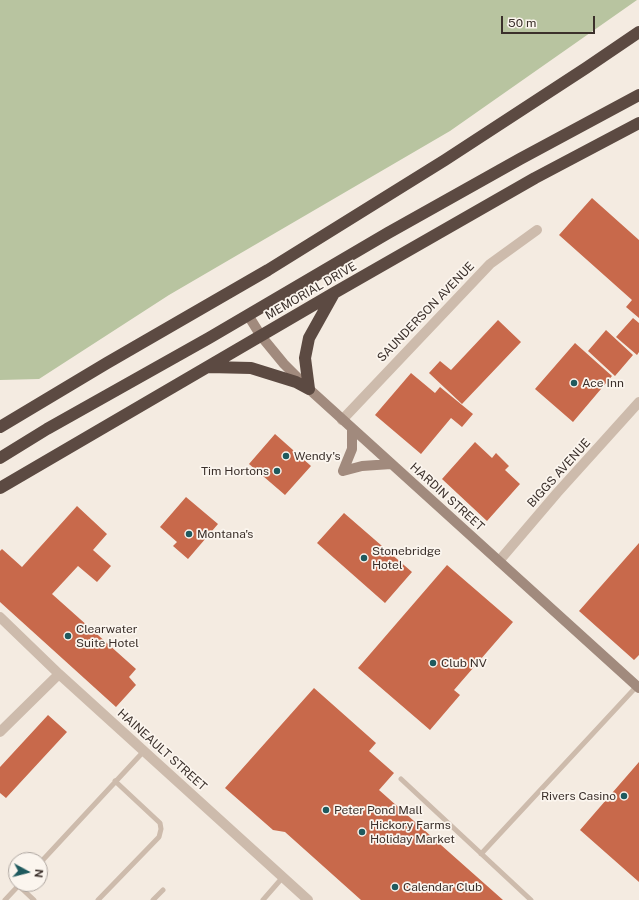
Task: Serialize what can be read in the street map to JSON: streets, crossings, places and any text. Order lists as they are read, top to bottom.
{
  "streets": {
    "highway": ["MEMORIAL DRIVE"],
    "main road": ["HARDIN STREET"],
    "street": ["SAUNDERSON AVENUE", "BIGGS AVENUE", "HAINEAULT STREET"]
  },
  "crossings": [
    ["MEMORIAL DRIVE", "HARDIN STREET"],
    ["SAUNDERSON AVENUE", "HARDIN STREET"],
    ["BIGGS AVENUE", "HARDIN STREET"]
  ],
  "places": [
    "Ace Inn",
    "Wendy's",
    "Tim Hortons",
    "Montana's",
    "Stonebridge Hotel",
    "Clearwater Suite Hotel",
    "Club NV",
    "Rivers Casino",
    "Peter Pond Mall",
    "Hickory Farms Holiday Market",
    "Calendar Club"
  ],
  "scale_bar": "50 m",
  "north": "right"
}
